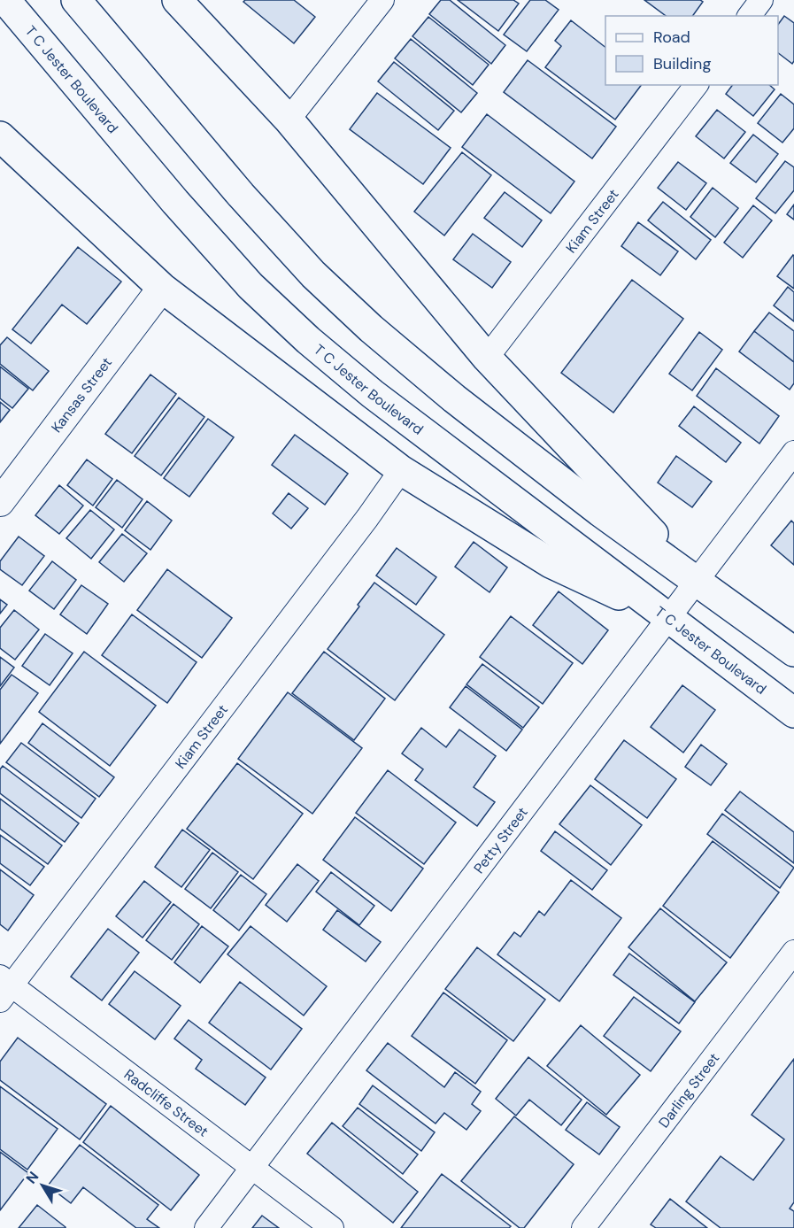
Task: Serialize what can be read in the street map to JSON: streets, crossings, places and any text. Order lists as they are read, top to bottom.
{
  "streets": {
    "main road": ["T C Jester Boulevard"],
    "street": [
      "Kiam Street",
      "Kansas Street",
      "Petty Street",
      "Darling Street",
      "Radcliffe Street"
    ]
  },
  "crossings": [
    ["T C Jester Boulevard", "Petty Street"],
    ["Kiam Street", "Radcliffe Street"],
    ["Petty Street", "Radcliffe Street"]
  ],
  "legend": ["Road", "Building"],
  "north": "top left"
}
